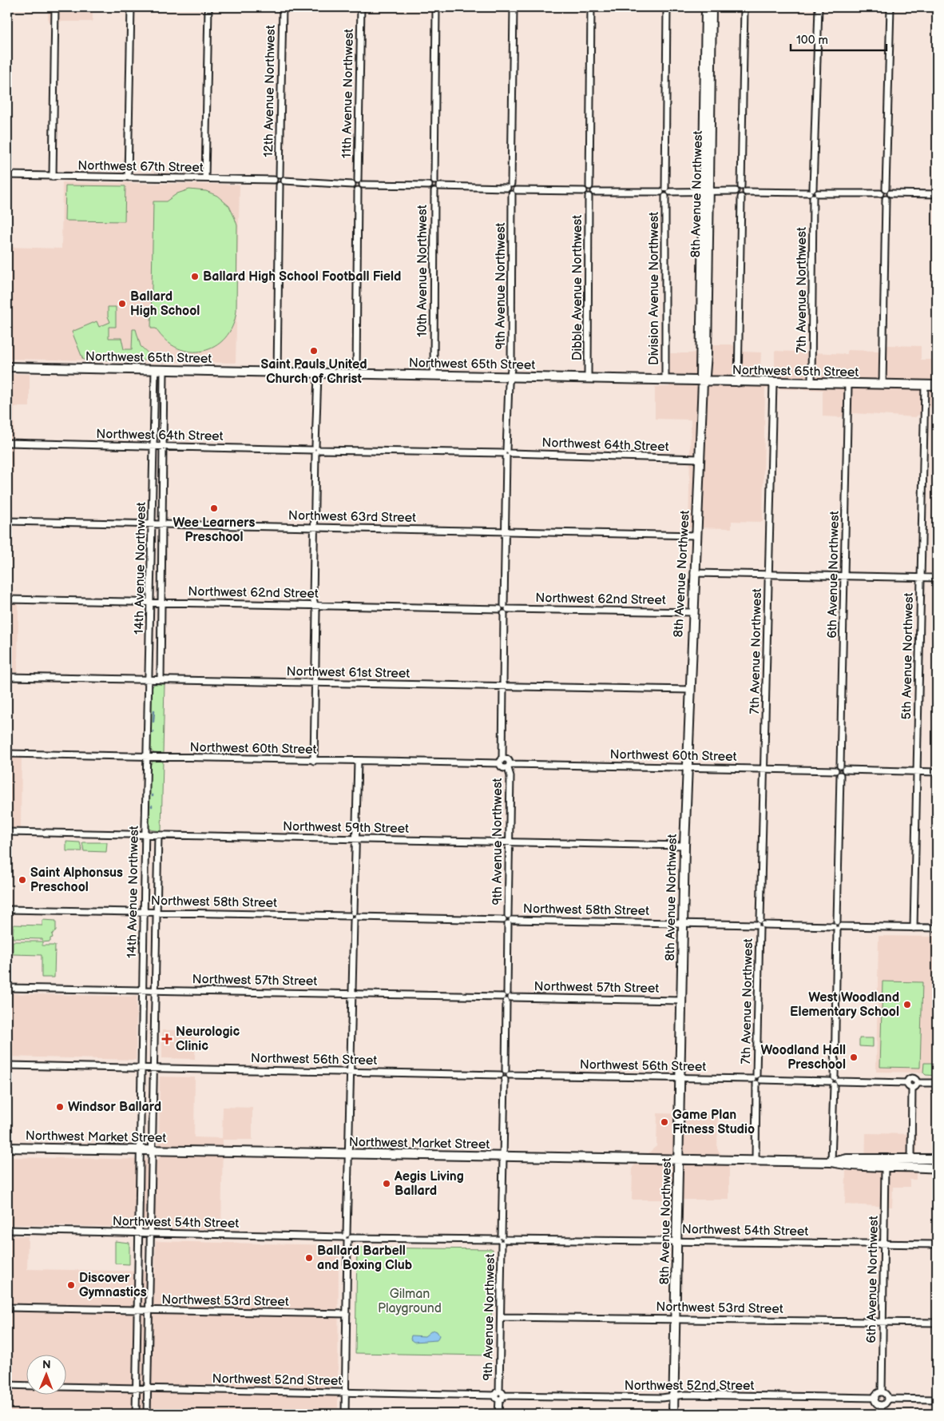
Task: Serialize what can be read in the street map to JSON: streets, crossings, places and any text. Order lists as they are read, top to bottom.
{
  "streets": {
    "main road": ["8th Avenue Northwest", "Northwest 65th Street", "Northwest Market Street"],
    "street": [
      "12th Avenue Northwest",
      "11th Avenue Northwest",
      "Northwest 67th Street",
      "10th Avenue Northwest",
      "9th Avenue Northwest",
      "Dibble Avenue Northwest",
      "Division Avenue Northwest",
      "7th Avenue Northwest",
      "Northwest 64th Street",
      "Northwest 63rd Street",
      "14th Avenue Northwest",
      "6th Avenue Northwest",
      "Northwest 62nd Street",
      "5th Avenue Northwest",
      "Northwest 61st Street",
      "Northwest 60th Street",
      "Northwest 59th Street",
      "Northwest 58th Street",
      "Northwest 57th Street",
      "Northwest 56th Street",
      "Northwest 54th Street",
      "Northwest 53rd Street",
      "Northwest 52nd Street"
    ]
  },
  "crossings": [
    ["12th Avenue Northwest", "Northwest 67th Street"],
    ["8th Avenue Northwest", "Northwest 65th Street"],
    ["8th Avenue Northwest", "Northwest 64th Street"],
    ["8th Avenue Northwest", "Northwest 63rd Street"],
    ["8th Avenue Northwest", "Northwest 62nd Street"],
    ["8th Avenue Northwest", "Northwest 61st Street"],
    ["8th Avenue Northwest", "Northwest 60th Street"],
    ["8th Avenue Northwest", "Northwest 59th Street"],
    ["8th Avenue Northwest", "Northwest 58th Street"],
    ["8th Avenue Northwest", "Northwest 57th Street"],
    ["8th Avenue Northwest", "Northwest 56th Street"],
    ["8th Avenue Northwest", "Northwest Market Street"],
    ["8th Avenue Northwest", "Northwest 54th Street"],
    ["8th Avenue Northwest", "Northwest 53rd Street"],
    ["8th Avenue Northwest", "Northwest 52nd Street"],
    ["10th Avenue Northwest", "Northwest 65th Street"],
    ["9th Avenue Northwest", "Northwest 65th Street"],
    ["9th Avenue Northwest", "Northwest 64th Street"],
    ["9th Avenue Northwest", "Northwest 63rd Street"],
    ["9th Avenue Northwest", "Northwest 62nd Street"],
    ["9th Avenue Northwest", "Northwest 61st Street"],
    ["9th Avenue Northwest", "Northwest 60th Street"],
    ["9th Avenue Northwest", "Northwest 59th Street"],
    ["9th Avenue Northwest", "Northwest 58th Street"],
    ["9th Avenue Northwest", "Northwest 57th Street"],
    ["9th Avenue Northwest", "Northwest 56th Street"],
    ["9th Avenue Northwest", "Northwest Market Street"],
    ["9th Avenue Northwest", "Northwest 54th Street"],
    ["9th Avenue Northwest", "Northwest 53rd Street"],
    ["9th Avenue Northwest", "Northwest 52nd Street"],
    ["Dibble Avenue Northwest", "Northwest 65th Street"],
    ["Division Avenue Northwest", "Northwest 65th Street"],
    ["7th Avenue Northwest", "Northwest 65th Street"],
    ["7th Avenue Northwest", "Northwest 60th Street"],
    ["7th Avenue Northwest", "Northwest 58th Street"],
    ["7th Avenue Northwest", "Northwest 56th Street"],
    ["7th Avenue Northwest", "Northwest Market Street"],
    ["Northwest 65th Street", "14th Avenue Northwest"],
    ["Northwest 65th Street", "6th Avenue Northwest"],
    ["Northwest 65th Street", "5th Avenue Northwest"],
    ["Northwest 64th Street", "14th Avenue Northwest"],
    ["Northwest 63rd Street", "14th Avenue Northwest"],
    ["14th Avenue Northwest", "Northwest 62nd Street"],
    ["14th Avenue Northwest", "Northwest 61st Street"],
    ["14th Avenue Northwest", "Northwest 60th Street"],
    ["14th Avenue Northwest", "Northwest 59th Street"],
    ["14th Avenue Northwest", "Northwest 58th Street"],
    ["14th Avenue Northwest", "Northwest 57th Street"],
    ["14th Avenue Northwest", "Northwest 56th Street"],
    ["14th Avenue Northwest", "Northwest Market Street"],
    ["14th Avenue Northwest", "Northwest 54th Street"],
    ["14th Avenue Northwest", "Northwest 53rd Street"],
    ["14th Avenue Northwest", "Northwest 52nd Street"],
    ["6th Avenue Northwest", "Northwest 60th Street"],
    ["6th Avenue Northwest", "Northwest Market Street"],
    ["6th Avenue Northwest", "Northwest 54th Street"],
    ["6th Avenue Northwest", "Northwest 53rd Street"],
    ["6th Avenue Northwest", "Northwest 52nd Street"],
    ["5th Avenue Northwest", "Northwest 58th Street"]
  ],
  "parks": ["Gilman Playground"],
  "places": {
    "other": [
      "Ballard High School Football Field",
      "Ballard High School",
      "Saint Pauls United Church of Christ",
      "Wee Learners Preschool",
      "Saint Alphonsus Preschool",
      "West Woodland Elementary School",
      "Woodland Hall Preschool",
      "Windsor Ballard",
      "Game Plan Fitness Studio",
      "Aegis Living Ballard",
      "Ballard Barbell and Boxing Club",
      "Discover Gymnastics"
    ],
    "health": ["Neurologic Clinic"]
  },
  "scale_bar": "100 m",
  "north": "top"
}
